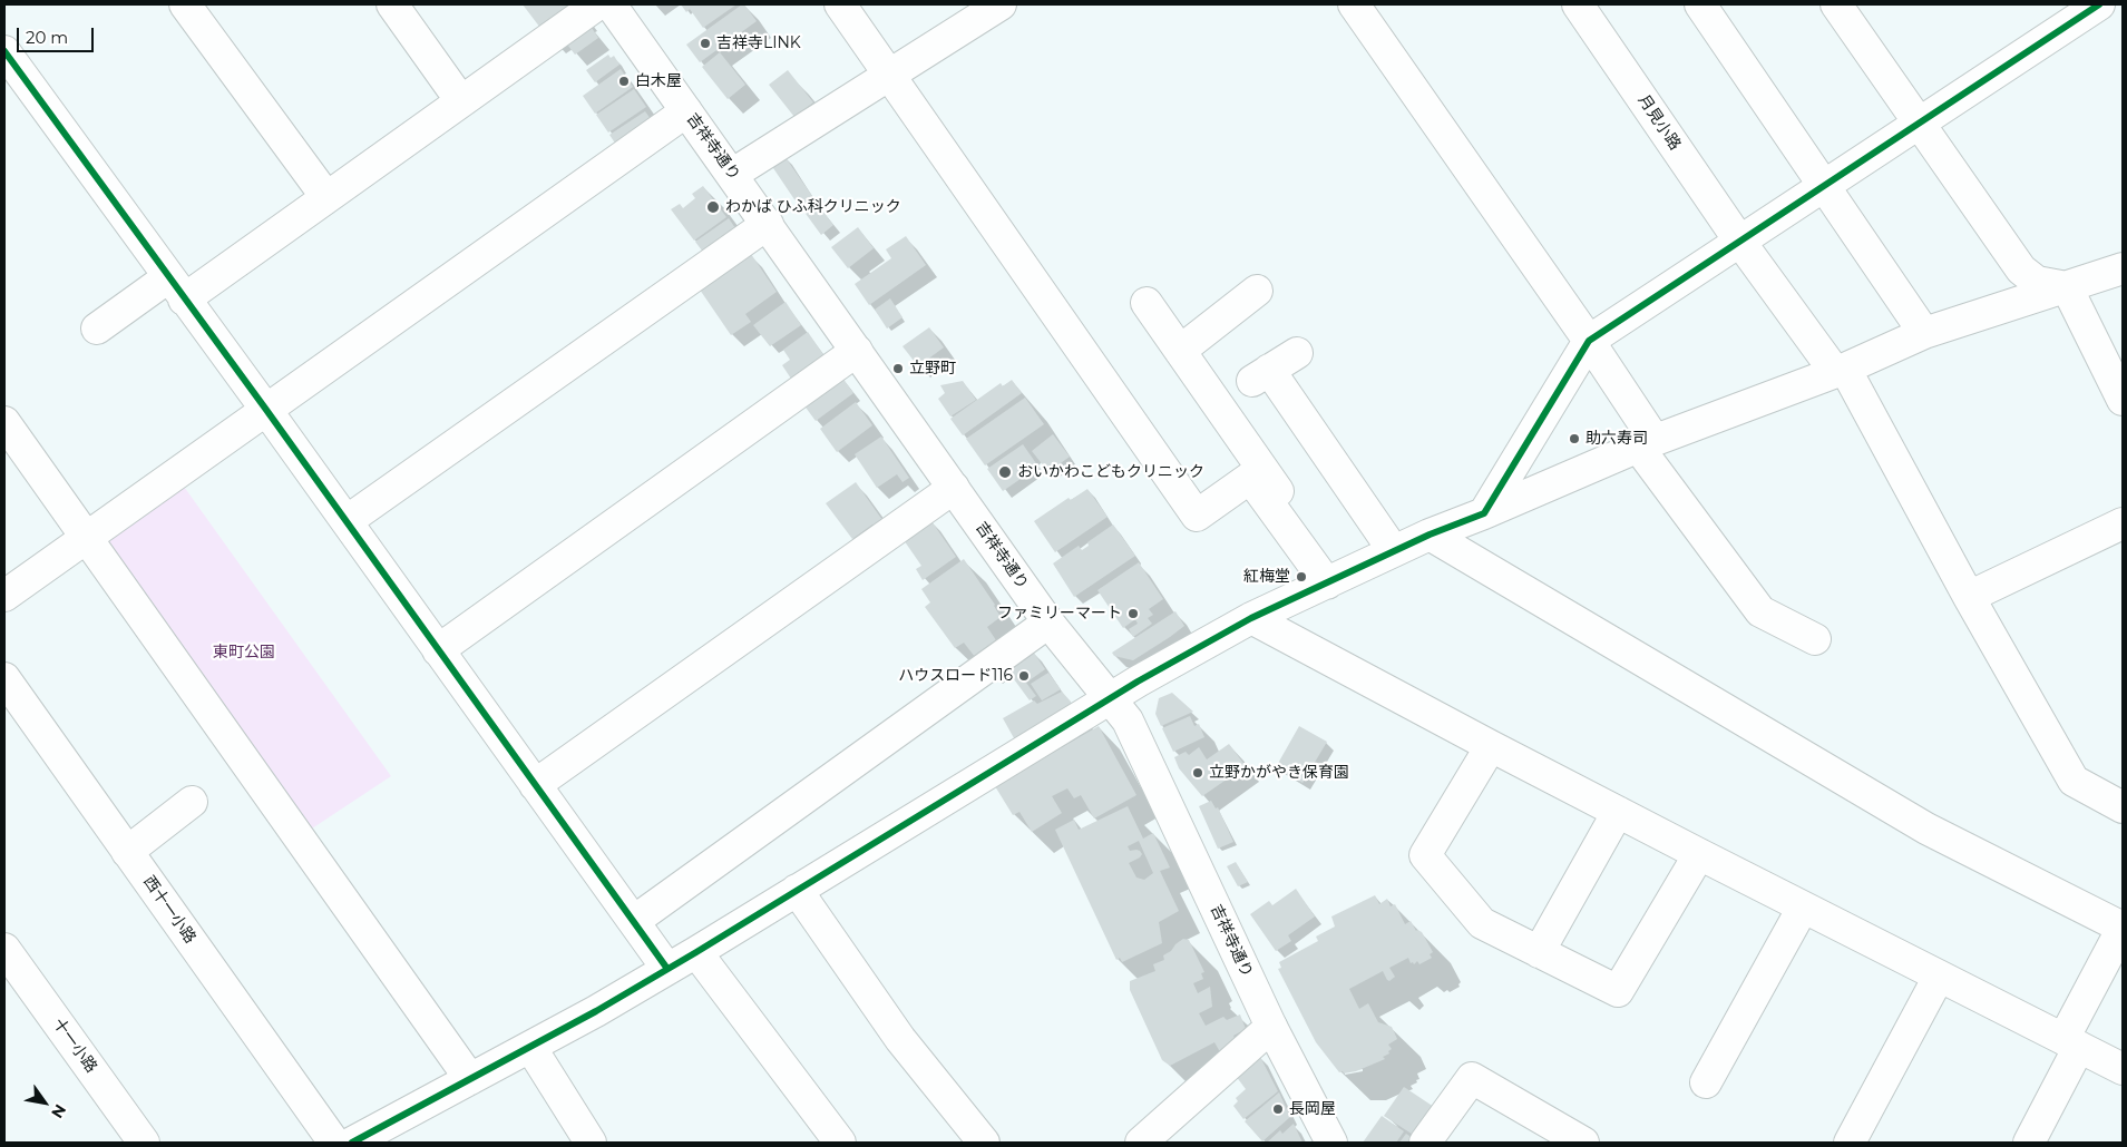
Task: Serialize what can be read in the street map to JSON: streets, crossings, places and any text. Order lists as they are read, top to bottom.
{
  "streets": {
    "street": [
      "月見小路",
      "吉祥寺通り",
      "西十一小路",
      "十一小路"
    ]
  },
  "parks": ["東町公園"],
  "places": [
    "吉祥寺LINK",
    "白木屋",
    "わかば ひふ科クリニック",
    "立野町",
    "助六寿司",
    "おいかわこどもクリニック",
    "紅梅堂",
    "ファミリーマート",
    "ハウスロード116",
    "立野かがやき保育園",
    "長岡屋"
  ],
  "scale_bar": "20 m",
  "north": "bottom right"
}
